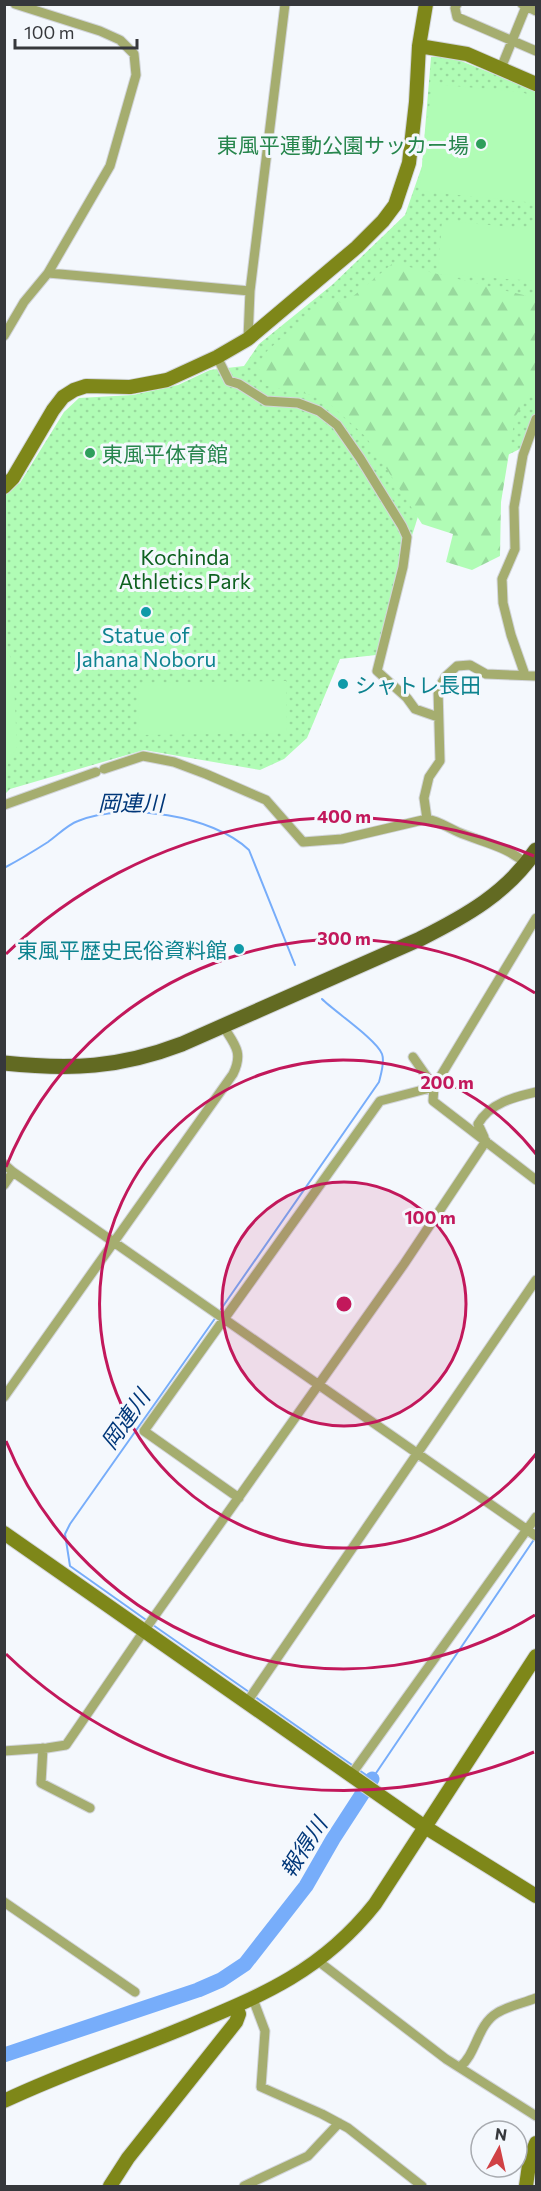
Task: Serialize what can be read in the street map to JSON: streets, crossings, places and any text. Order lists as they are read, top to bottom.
{
  "water": ["岡連川", "報得川"],
  "parks": ["Kochinda Athletics Park"],
  "places": [
    "東風平運動公園サッカー場",
    "東風平体育館",
    "Statue of Jahana Noboru",
    "シャトレ長田",
    "東風平歴史民俗資料館"
  ],
  "scale_bar": "100 m",
  "north": "top",
  "rings": [
    "400 m",
    "300 m",
    "200 m",
    "100 m"
  ]
}
